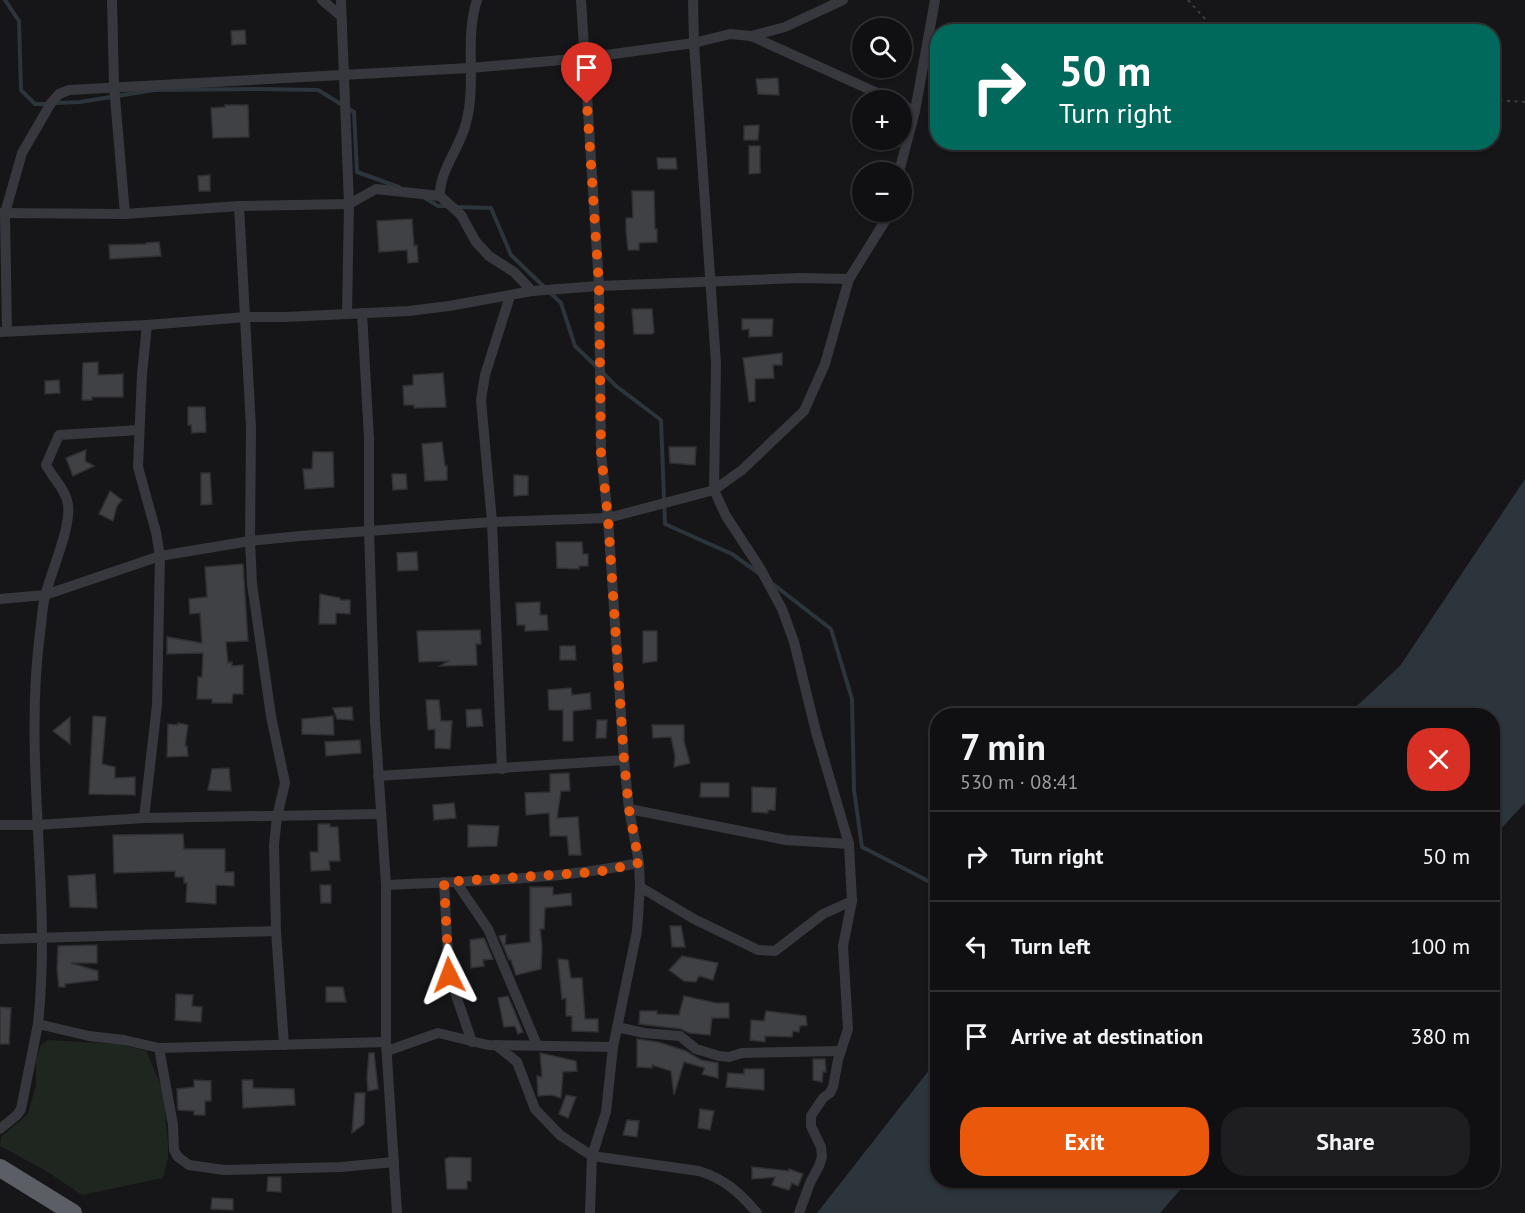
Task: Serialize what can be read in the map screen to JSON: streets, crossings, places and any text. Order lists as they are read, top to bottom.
{
  "page": {
    "map_buttons": ["+", "−"],
    "turn": ["50 m", "Turn right"],
    "heading": ["7 min", "530 m · 08:41"],
    "list": [
      {
        "name": "Turn right",
        "value": "50 m"
      },
      {
        "name": "Turn left",
        "value": "100 m"
      },
      {
        "name": "Arrive at destination",
        "value": "380 m"
      }
    ],
    "buttons": ["Exit", "Share"]
  }
}
